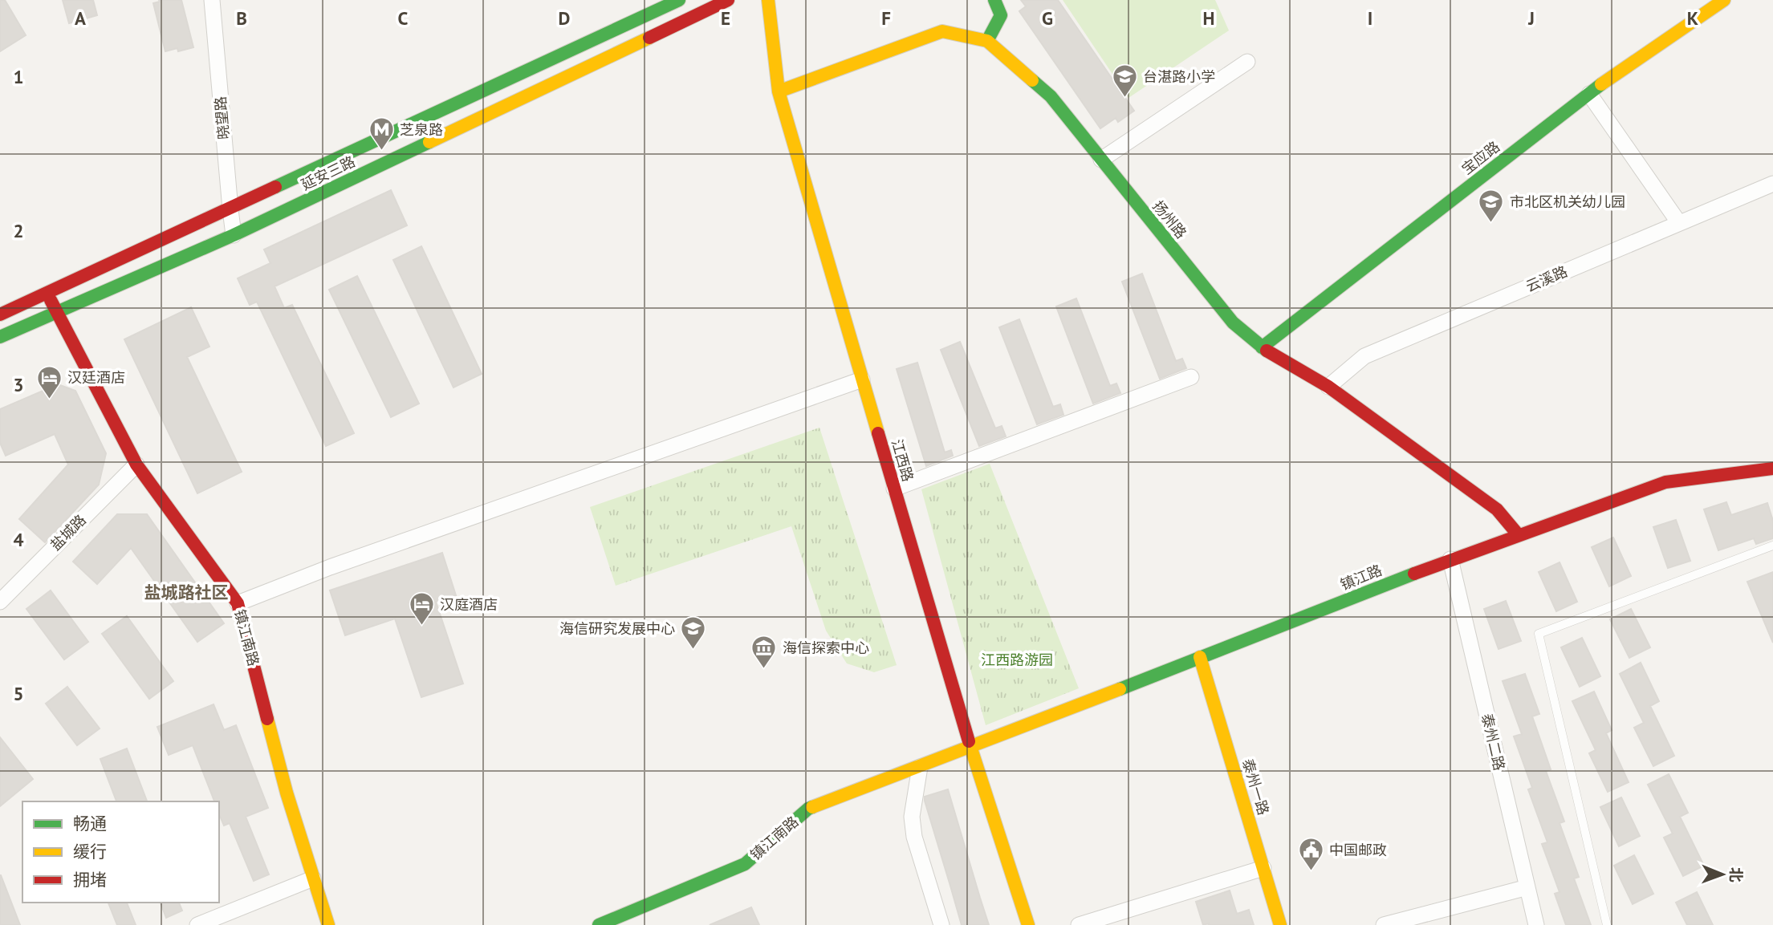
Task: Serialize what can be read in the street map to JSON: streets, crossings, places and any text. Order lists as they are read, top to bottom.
{
  "streets": {
    "street": [
      "晓望路",
      "宝应路",
      "延安三路",
      "扬州路",
      "云溪路",
      "江西路",
      "盐城路",
      "镇江路",
      "镇江南路",
      "泰州二路",
      "泰州一路"
    ]
  },
  "crossings": [
    ["晓望路", "延安三路"],
    ["宝应路", "扬州路"],
    ["延安三路", "镇江南路"],
    ["扬州路", "云溪路"],
    ["扬州路", "江西路"],
    ["扬州路", "镇江路"],
    ["江西路", "镇江路"],
    ["江西路", "镇江南路"],
    ["盐城路", "镇江南路"],
    ["镇江路", "镇江南路"],
    ["镇江路", "泰州二路"],
    ["镇江路", "泰州一路"]
  ],
  "districts": ["盐城路社区"],
  "parks": ["江西路游园"],
  "places": {
    "school or university": ["台湛路小学", "市北区机关幼儿园", "海信研究发展中心"],
    "metro station": ["芝泉路"],
    "hotel": ["汉廷酒店", "汉庭酒店"],
    "museum": ["海信探索中心"],
    "public building": ["中国邮政"]
  },
  "legend": ["畅通", "缓行", "拥堵"],
  "north": "right",
  "grid": {
    "columns": [
      "A",
      "B",
      "C",
      "D",
      "E",
      "F",
      "G",
      "H",
      "I",
      "J",
      "K"
    ],
    "rows": [
      "1",
      "2",
      "3",
      "4",
      "5"
    ]
  }
}
